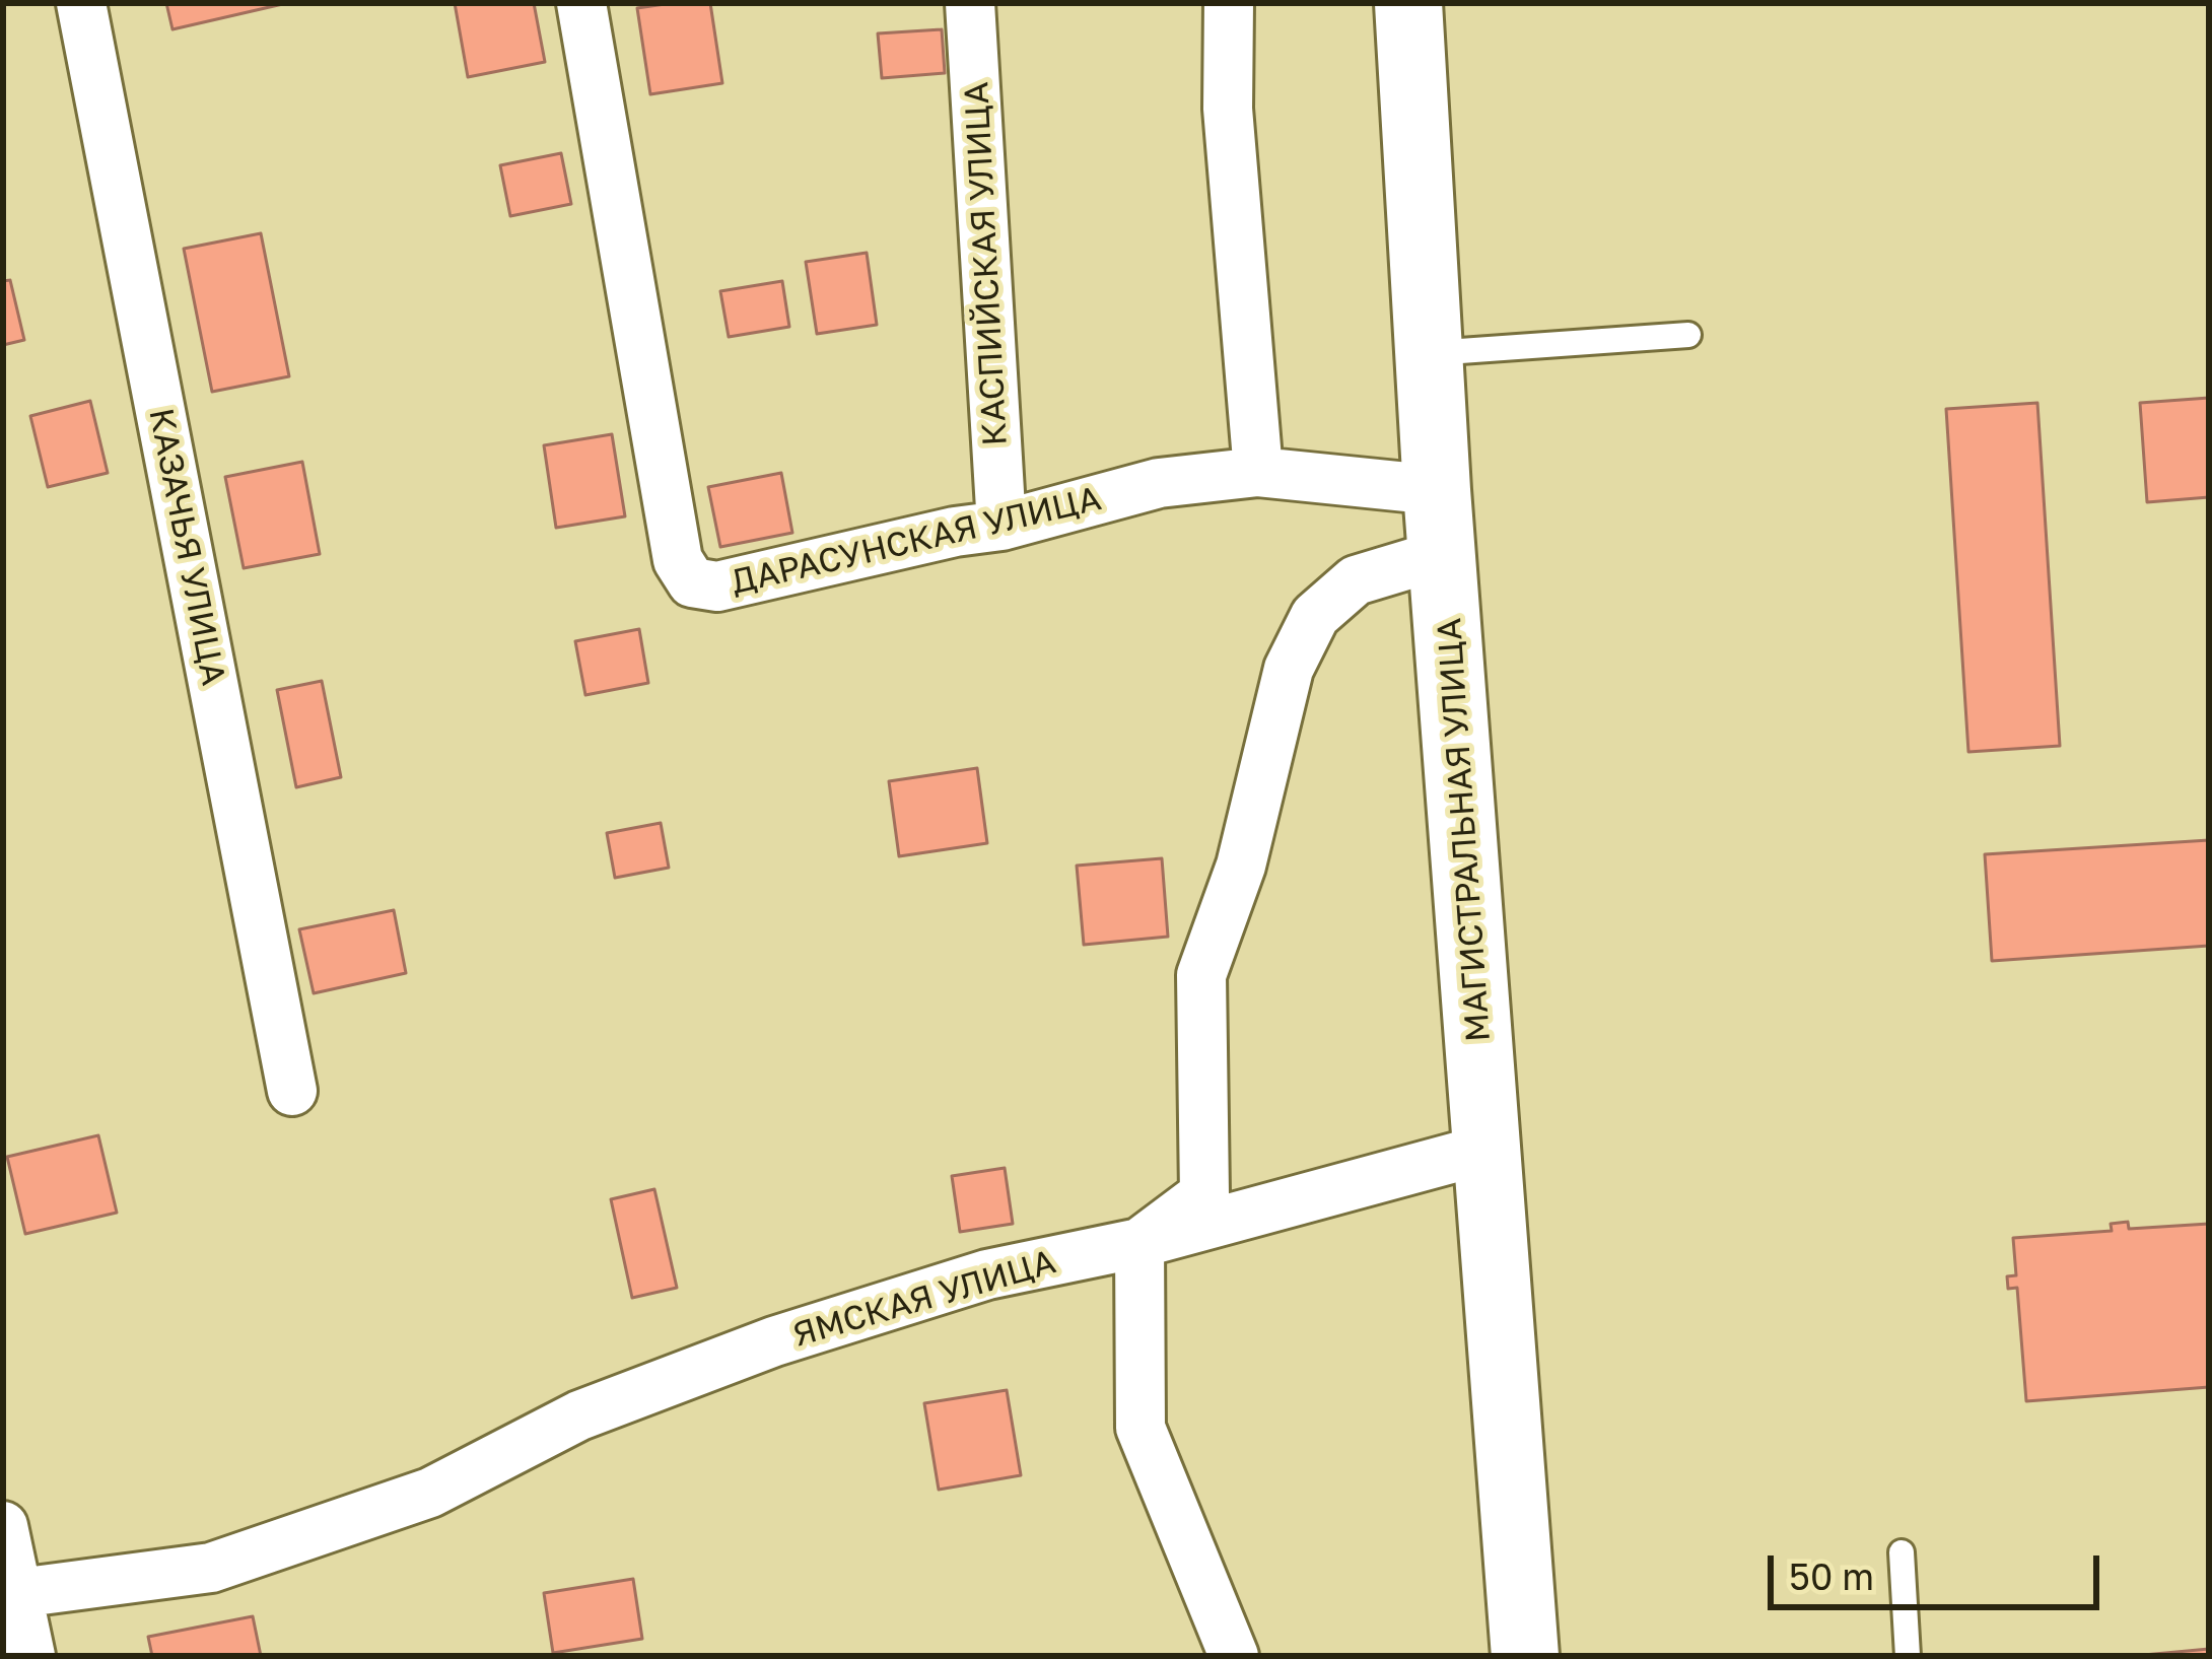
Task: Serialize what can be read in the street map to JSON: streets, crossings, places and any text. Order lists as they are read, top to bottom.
{
  "streets": {
    "main road": ["МАГИСТРАЛЬНАЯ УЛИЦА"],
    "street": [
      "КАСПИЙСКАЯ УЛИЦА",
      "ДАРАСУНСКАЯ УЛИЦА",
      "КАЗАЧЬЯ УЛИЦА",
      "ЯМСКАЯ УЛИЦА"
    ]
  },
  "crossings": [
    ["КАСПИЙСКАЯ УЛИЦА", "ДАРАСУНСКАЯ УЛИЦА"],
    ["ДАРАСУНСКАЯ УЛИЦА", "МАГИСТРАЛЬНАЯ УЛИЦА"],
    ["ДАРАСУНСКАЯ УЛИЦА", "ЯМСКАЯ УЛИЦА"],
    ["МАГИСТРАЛЬНАЯ УЛИЦА", "ЯМСКАЯ УЛИЦА"]
  ],
  "scale_bar": "50 m"
}
